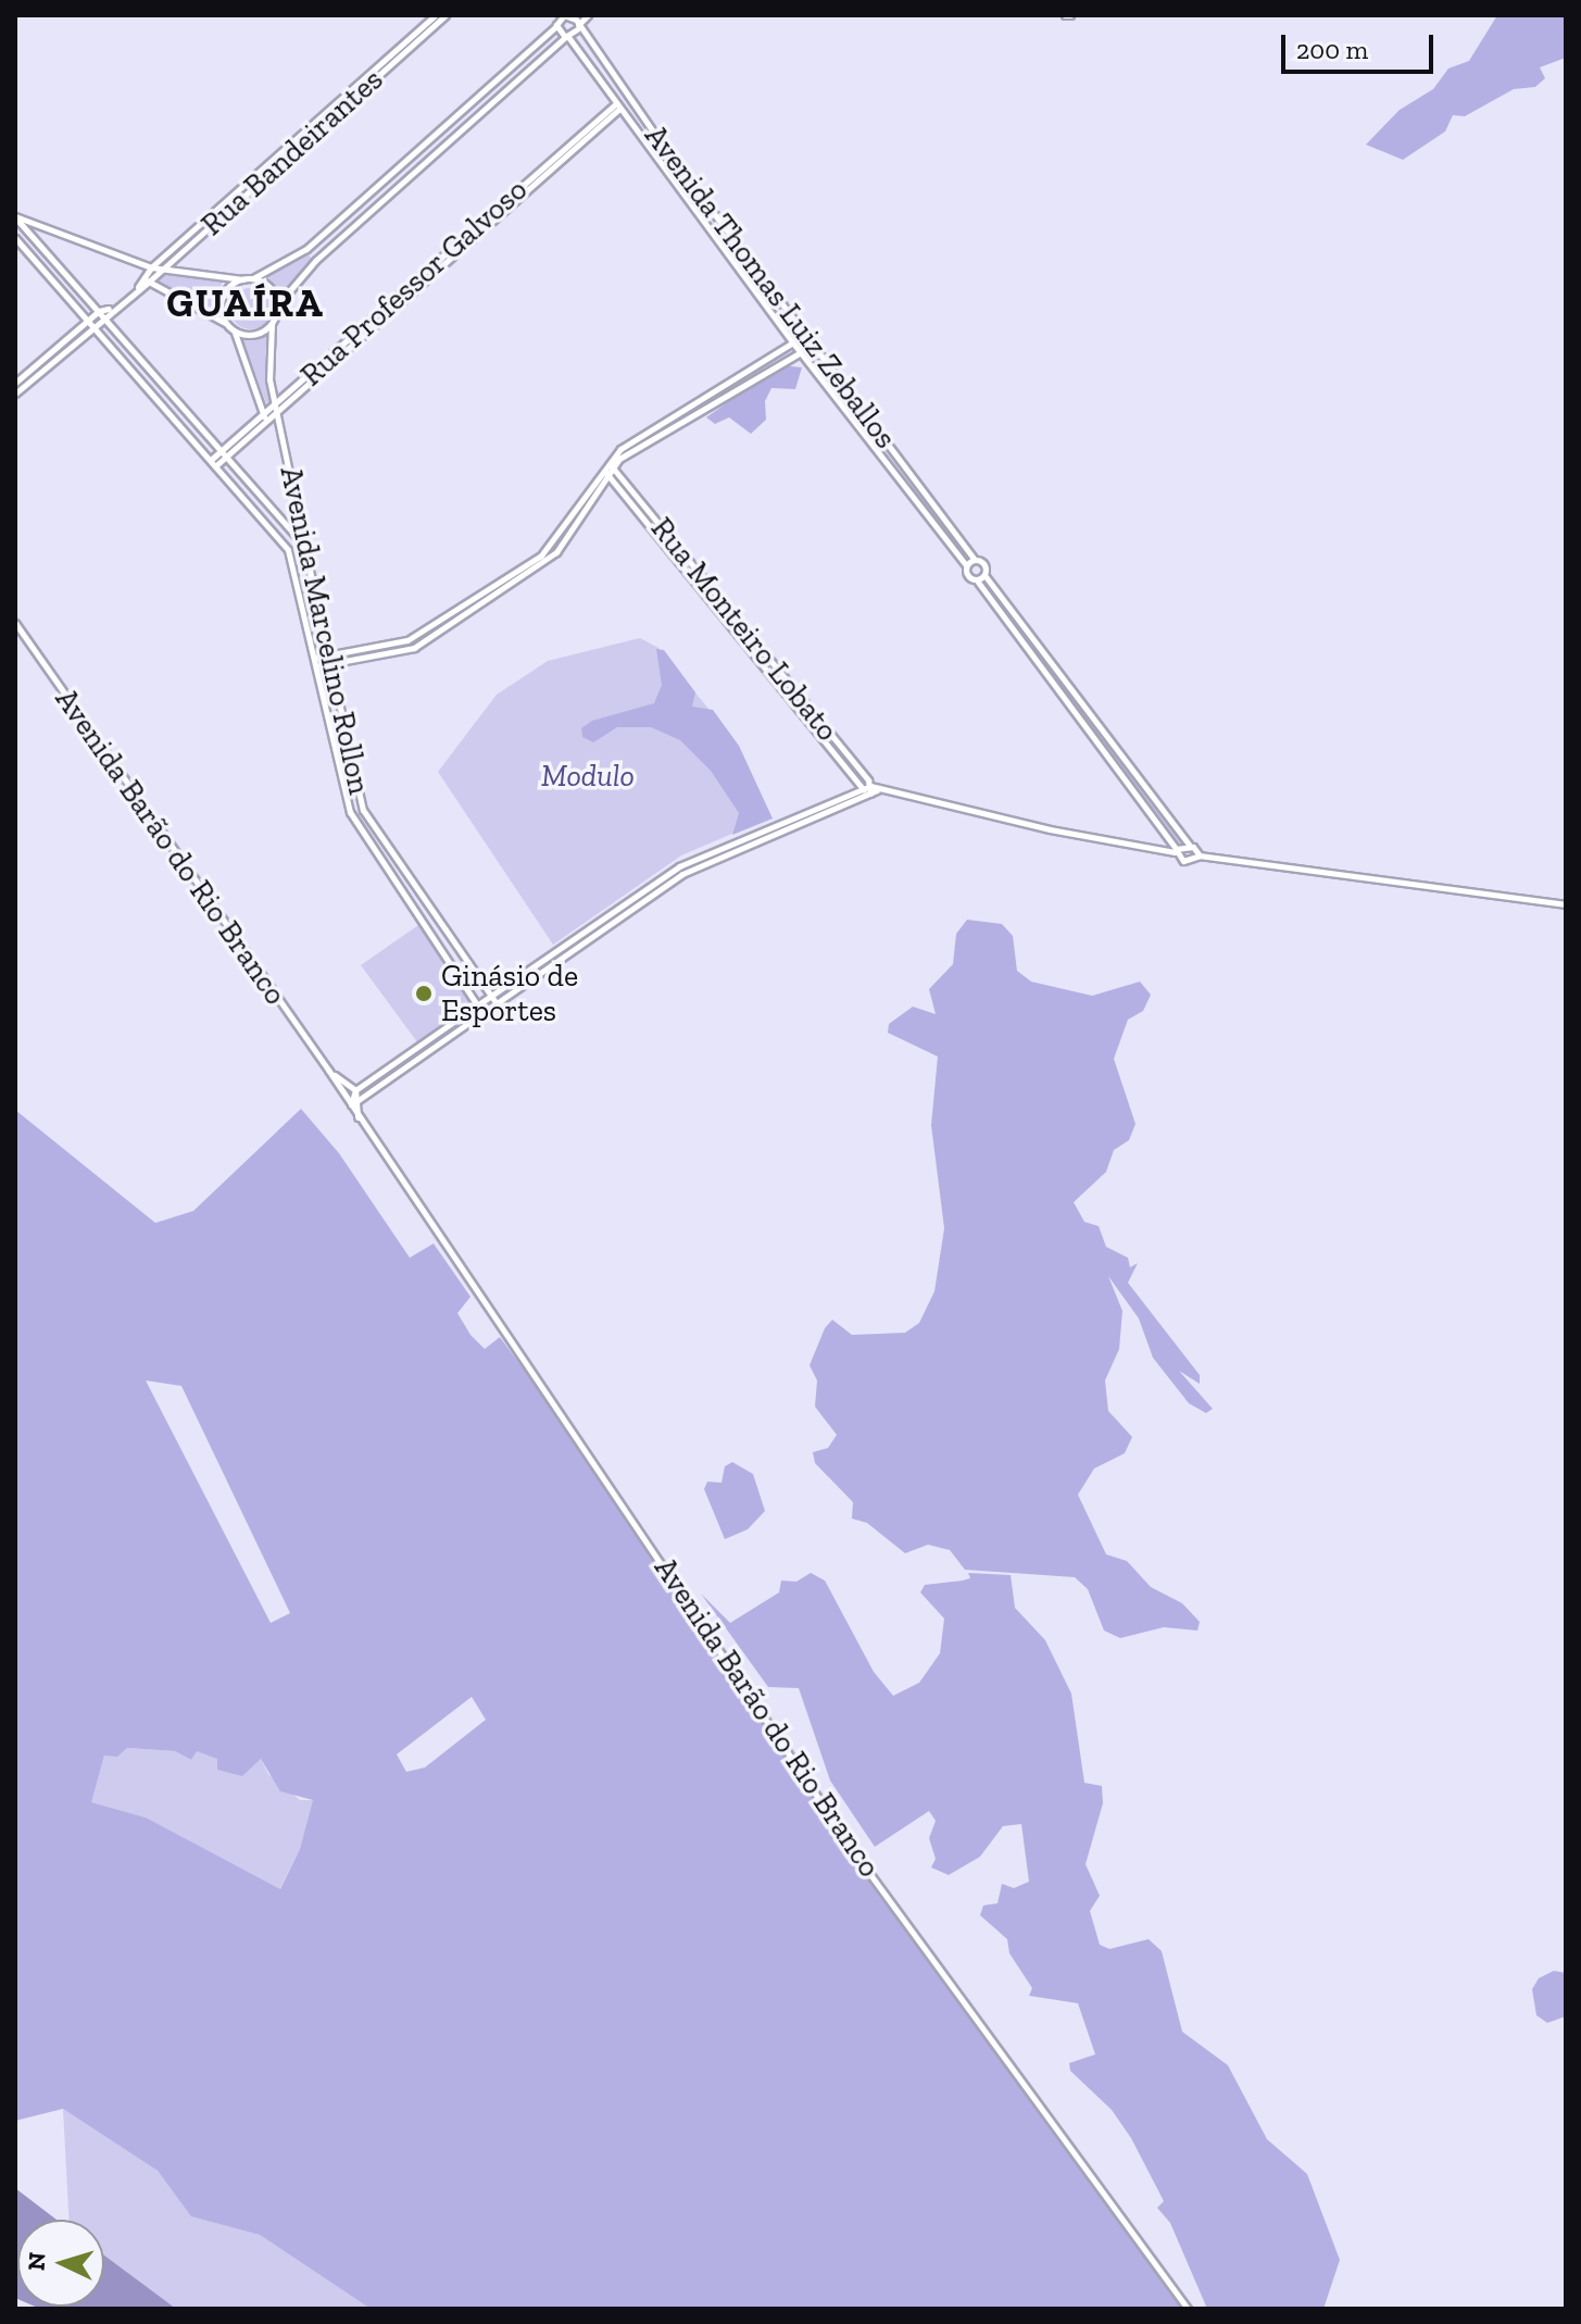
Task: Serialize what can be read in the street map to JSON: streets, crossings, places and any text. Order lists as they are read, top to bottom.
{
  "streets": {
    "street": [
      "Rua Bandeirantes",
      "Rua Professor Galvoso",
      "Avenida Thomas Luiz Zeballos",
      "Rua Monteiro Lobato",
      "Avenida Marcelino Rollon",
      "Avenida Barão do Rio Branco"
    ]
  },
  "crossings": [
    ["Rua Professor Galvoso", "Avenida Thomas Luiz Zeballos"],
    ["Rua Professor Galvoso", "Avenida Marcelino Rollon"],
    ["Avenida Thomas Luiz Zeballos", "Rua Monteiro Lobato"]
  ],
  "districts": ["GUAÍRA"],
  "parks": ["Modulo"],
  "places": ["Ginásio de Esportes"],
  "scale_bar": "200 m",
  "north": "left"
}
